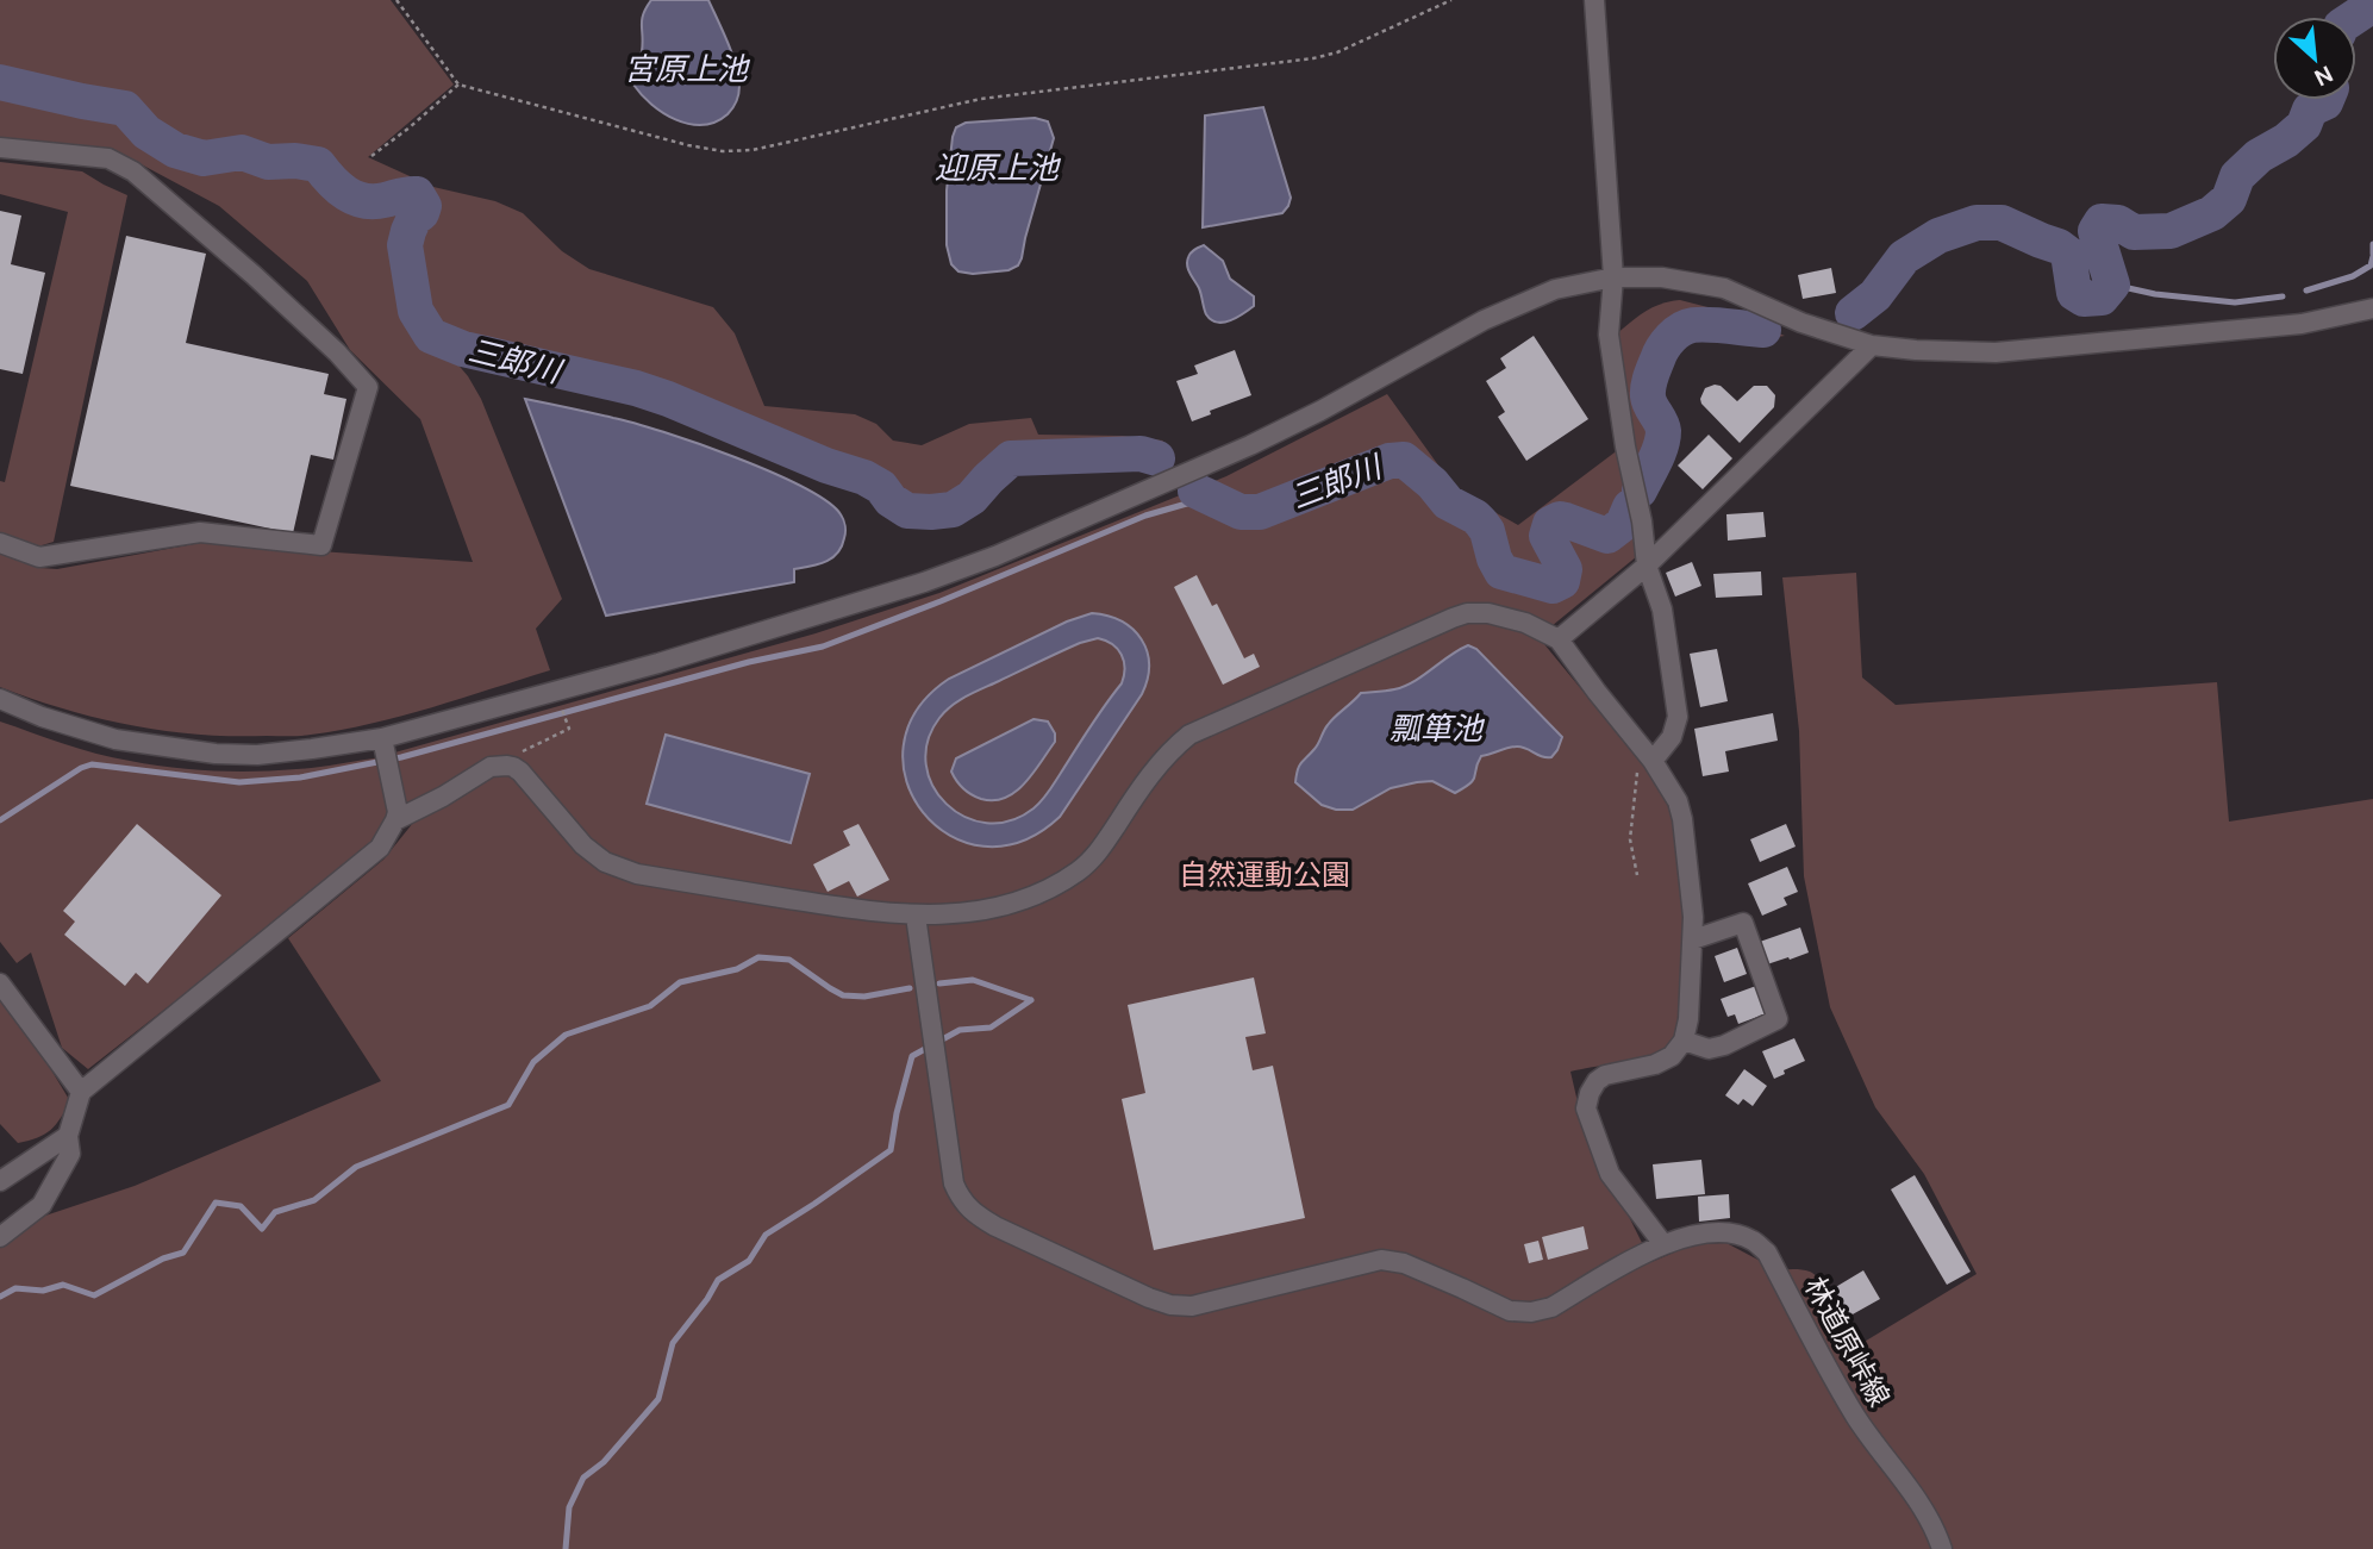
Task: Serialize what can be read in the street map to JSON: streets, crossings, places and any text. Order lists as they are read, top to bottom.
{
  "streets": {
    "street": ["林道原峠線"]
  },
  "water": [
    "宮原上池",
    "迎原上池",
    "三郎川",
    "瓢箪池"
  ],
  "parks": ["自然運動公園"],
  "north": "bottom right"
}
